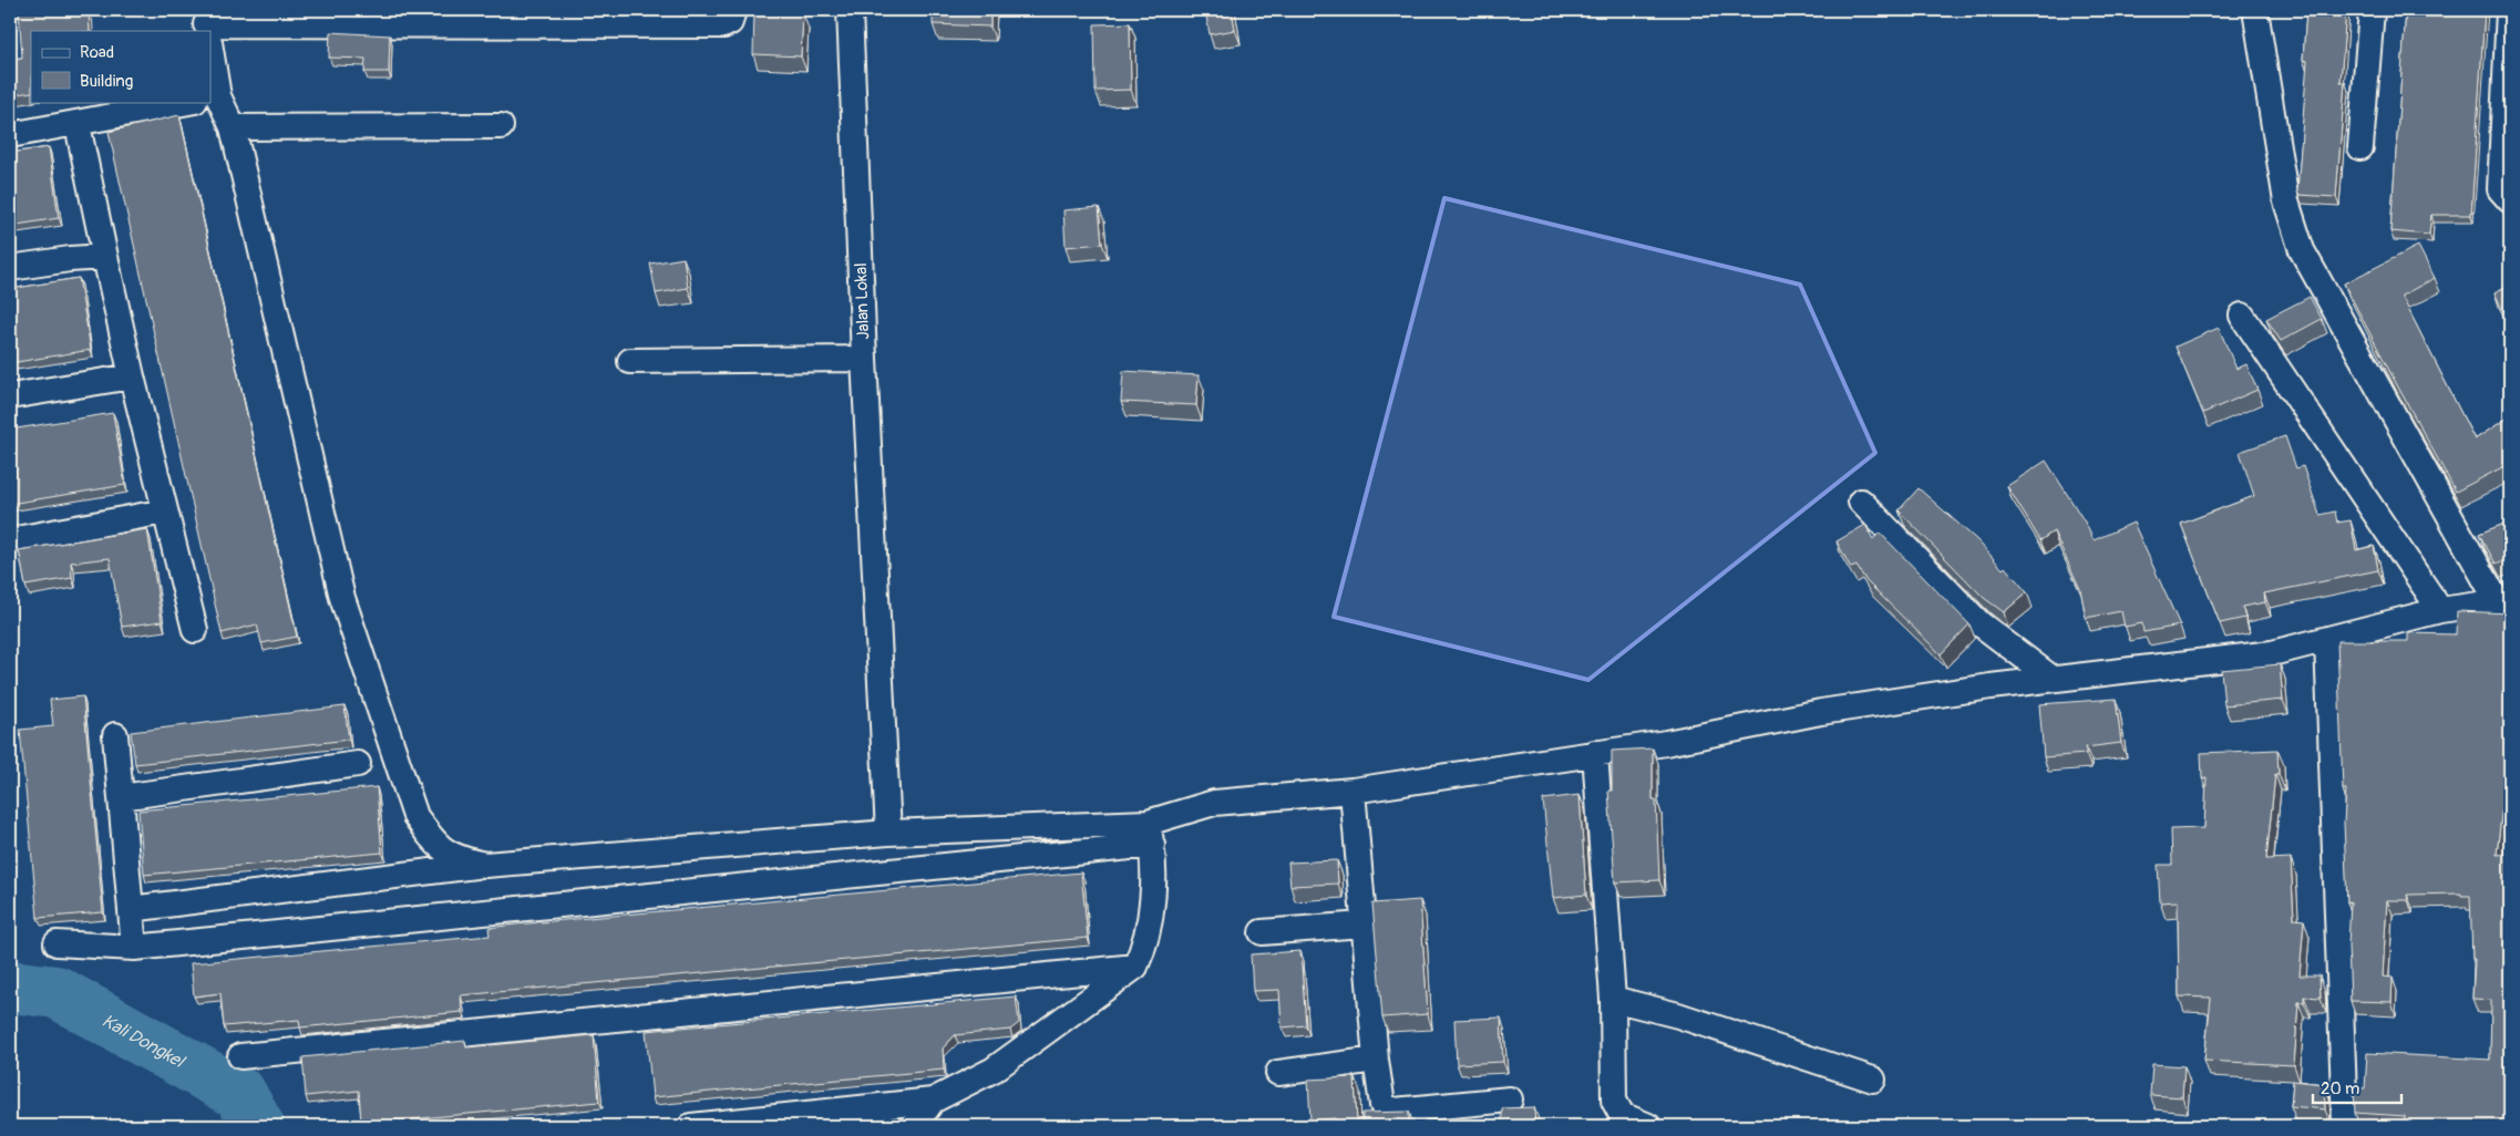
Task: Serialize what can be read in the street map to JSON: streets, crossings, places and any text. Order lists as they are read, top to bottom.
{
  "streets": {
    "street": ["Jalan Lokal"]
  },
  "water": ["Kali Dongkel"],
  "legend": ["Road", "Building"],
  "scale_bar": "20 m"
}
